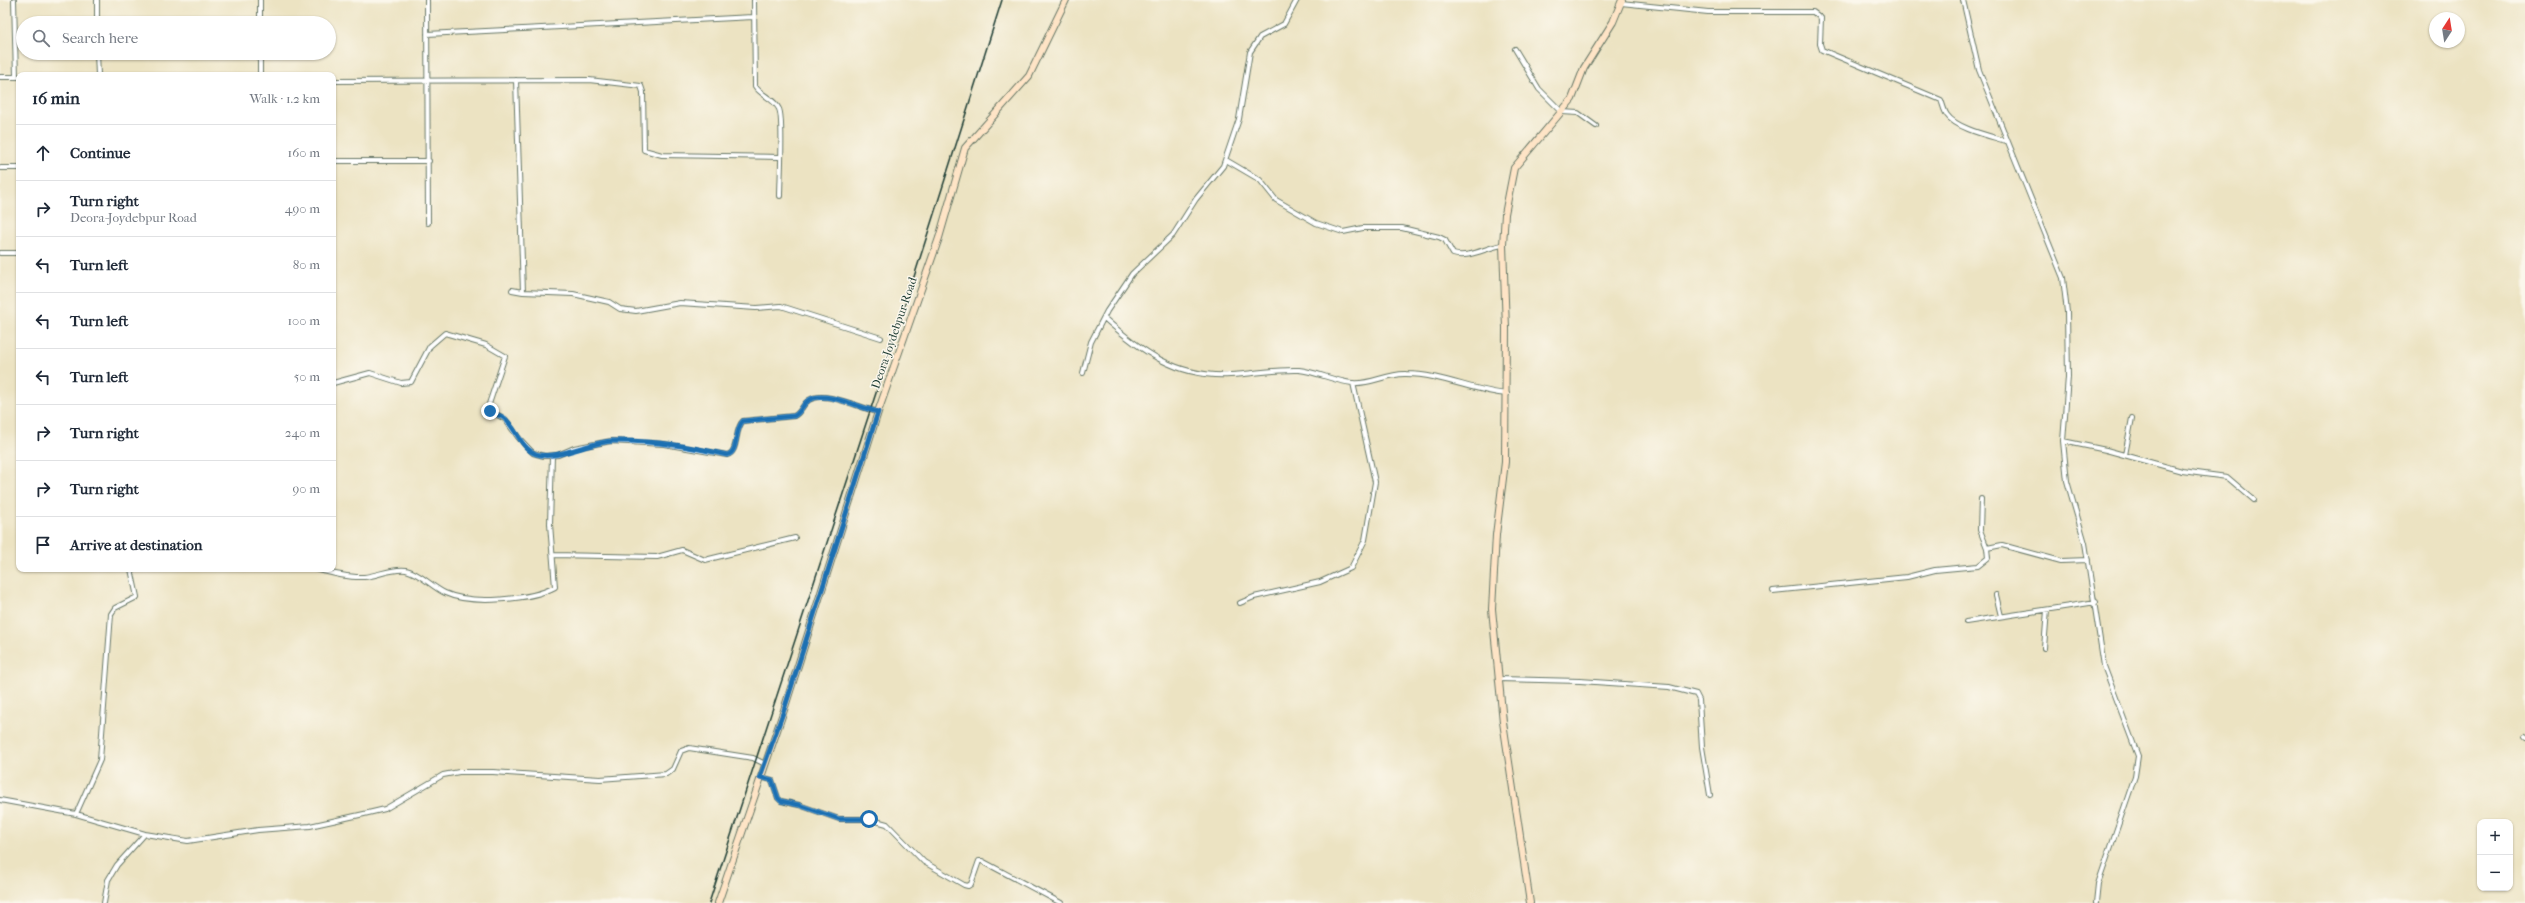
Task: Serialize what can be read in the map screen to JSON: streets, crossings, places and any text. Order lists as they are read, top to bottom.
{
  "streets": {
    "street": ["Deora-Joydebpur Road"]
  },
  "north": "top",
  "page": {
    "search": "Search here",
    "heading": ["16 min", "Walk · 1.2 km"],
    "list": [
      ["Continue", "160 m"],
      ["Turn right", "Deora-Joydebpur Road", "490 m"],
      ["Turn left", "80 m"],
      ["Turn left", "100 m"],
      ["Turn left", "50 m"],
      ["Turn right", "240 m"],
      ["Turn right", "90 m"],
      "Arrive at destination"
    ],
    "map_buttons": ["+", "−"]
  }
}
